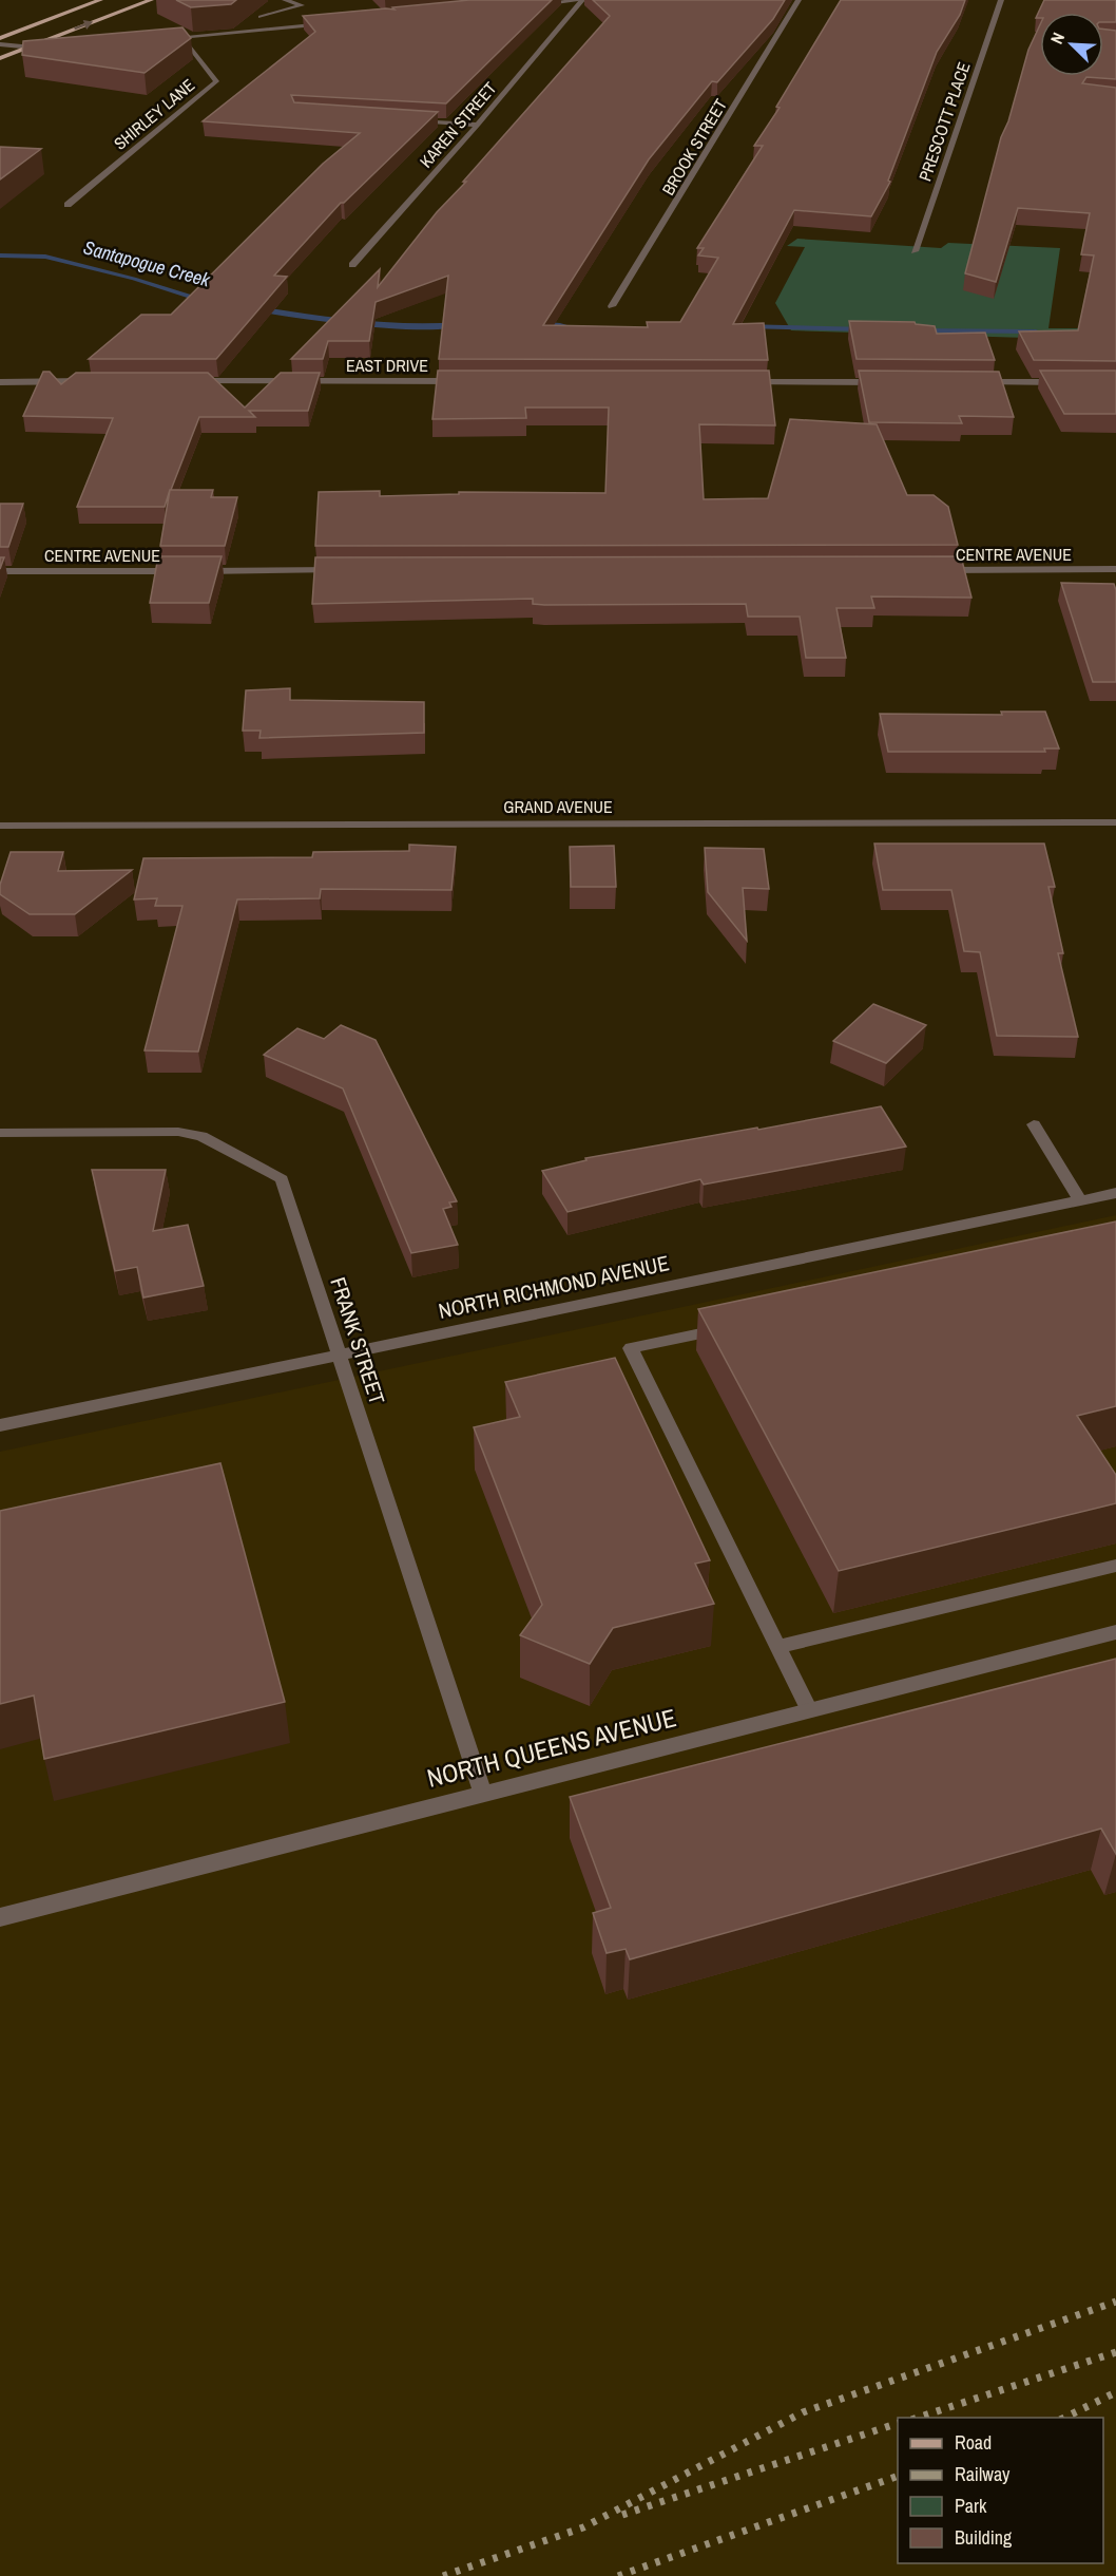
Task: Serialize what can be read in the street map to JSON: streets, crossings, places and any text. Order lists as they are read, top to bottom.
{
  "streets": {
    "street": [
      "SHIRLEY LANE",
      "PRESCOTT PLACE",
      "KAREN STREET",
      "BROOK STREET",
      "EAST DRIVE",
      "CENTRE AVENUE",
      "GRAND AVENUE",
      "NORTH RICHMOND AVENUE",
      "FRANK STREET",
      "NORTH QUEENS AVENUE"
    ]
  },
  "crossings": [
    ["NORTH RICHMOND AVENUE", "FRANK STREET"],
    ["FRANK STREET", "NORTH QUEENS AVENUE"]
  ],
  "water": ["Santapogue Creek"],
  "legend": [
    "Road",
    "Railway",
    "Park",
    "Building"
  ],
  "north": "top left"
}
